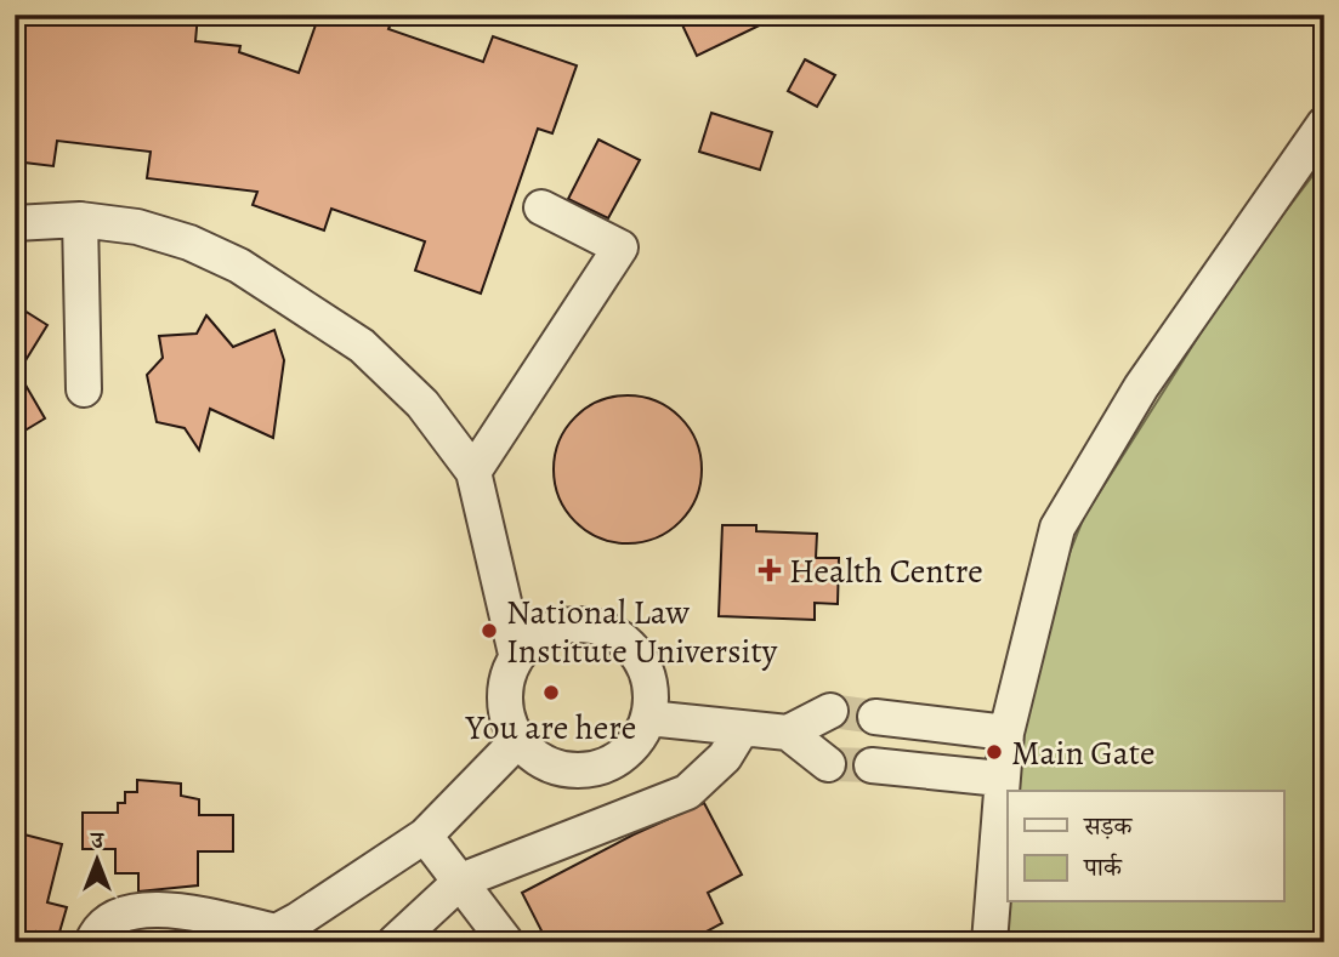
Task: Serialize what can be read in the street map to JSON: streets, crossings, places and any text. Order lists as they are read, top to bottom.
{
  "places": {
    "health": ["Health Centre"],
    "other": ["National Law Institute University", "You are here", "Main Gate"]
  },
  "legend": ["सड़क", "पार्क"],
  "north": "top"
}
